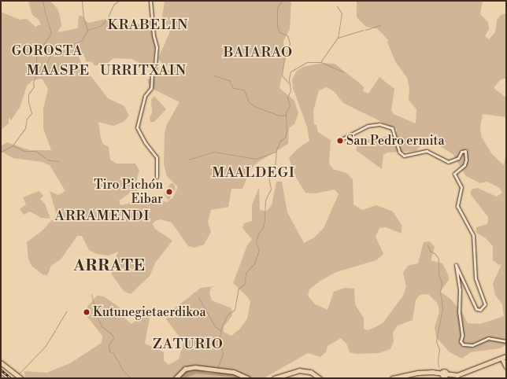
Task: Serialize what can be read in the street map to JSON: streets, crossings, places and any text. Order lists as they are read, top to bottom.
{
  "districts": [
    "KRABELIN",
    "GOROSTA",
    "BAIARAO",
    "MAASPE",
    "URRITXAIN",
    "MAALDEGI",
    "ARRAMENDI",
    "ARRATE",
    "ZATURIO"
  ],
  "places": ["San Pedro ermita", "Tiro Pichón Eibar", "Kutunegietaerdikoa"]
}
